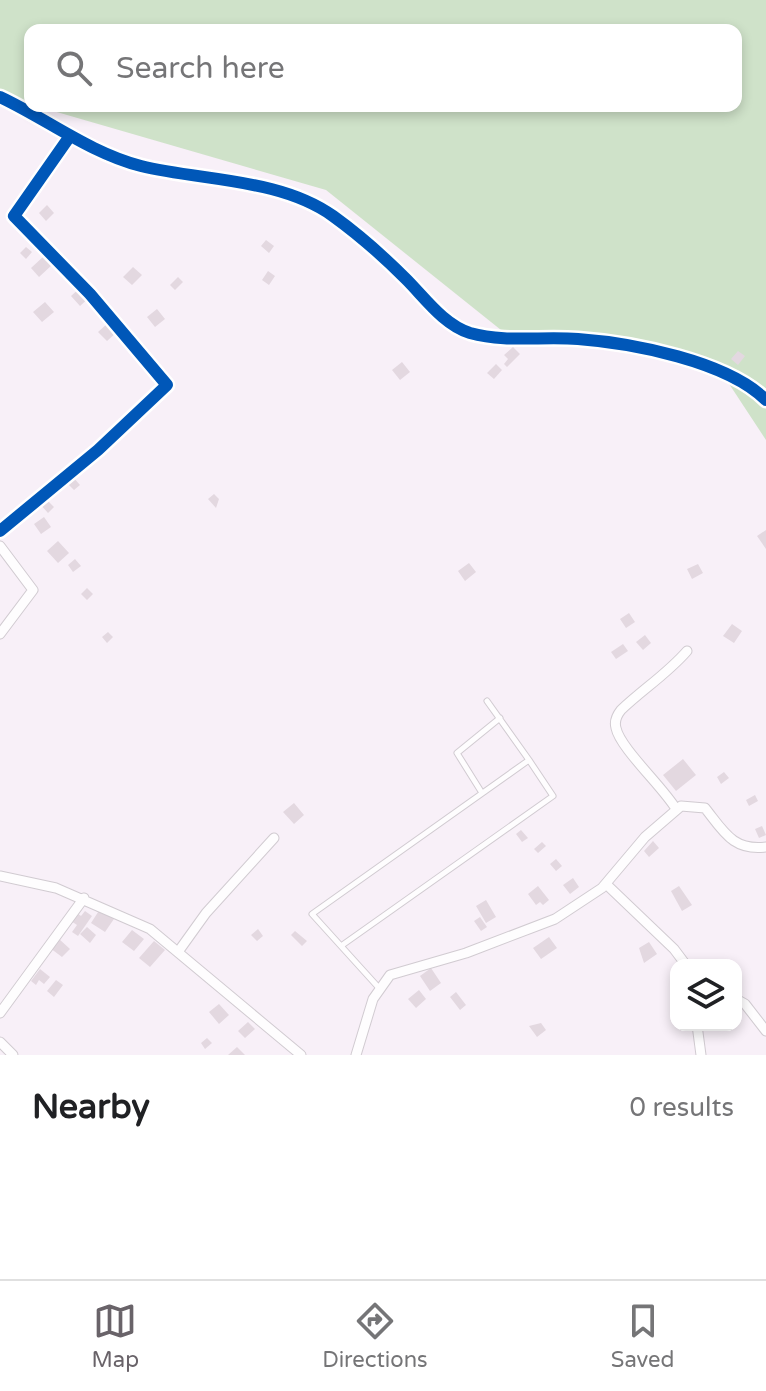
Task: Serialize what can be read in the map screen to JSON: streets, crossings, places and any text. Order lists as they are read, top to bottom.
{
  "page": {
    "search": "Search here",
    "heading": ["Nearby", "0 results"],
    "nav": ["Map", "Directions", "Saved"]
  }
}
